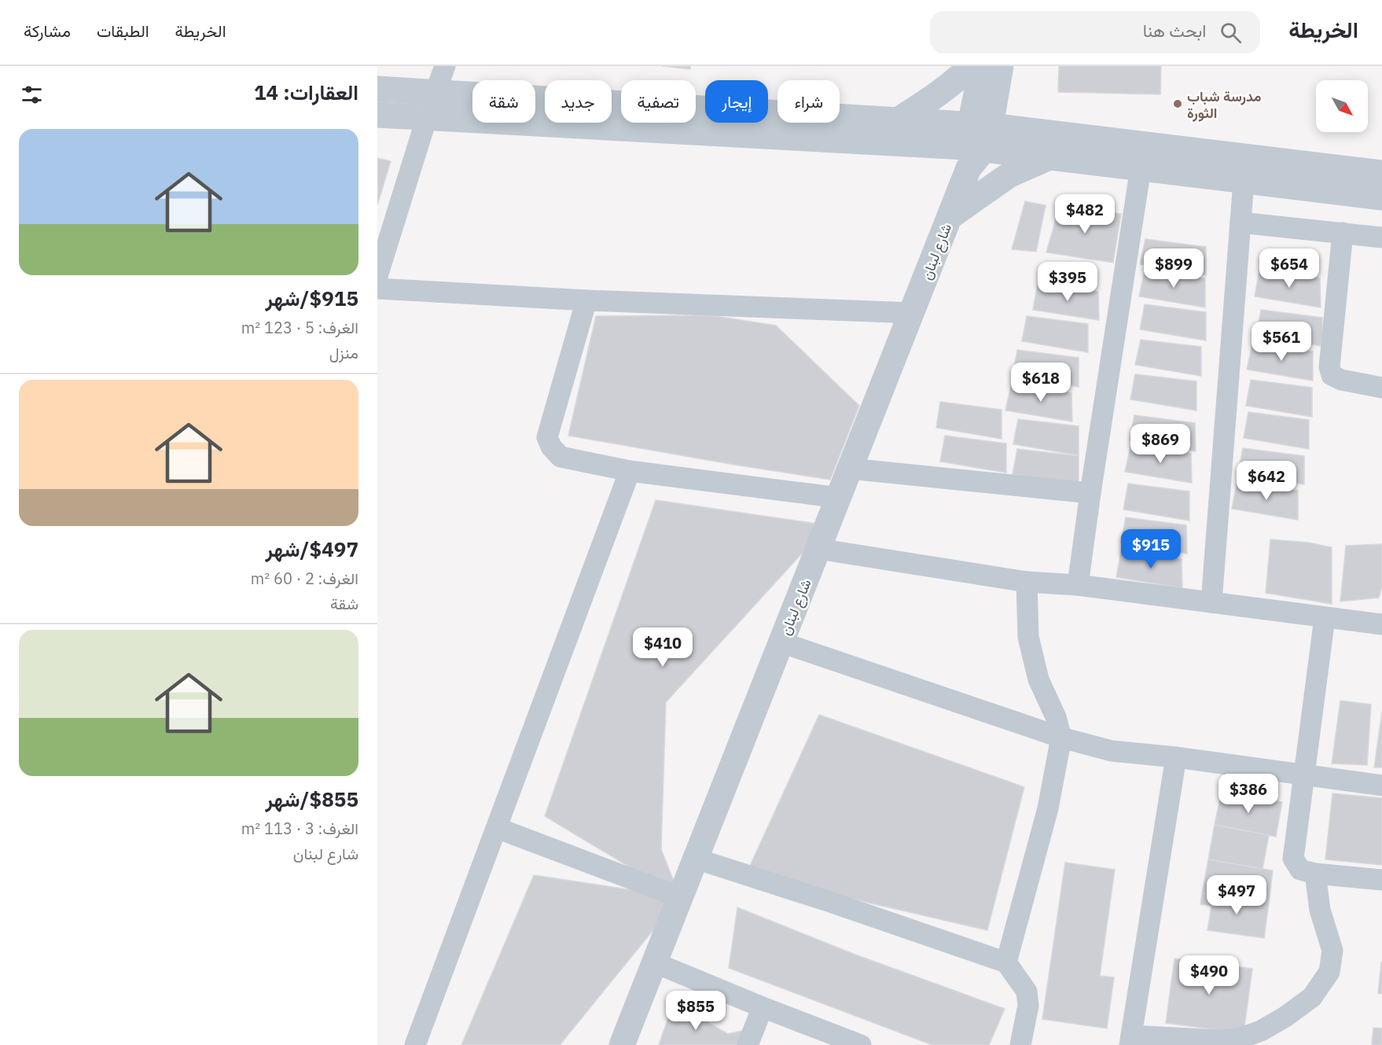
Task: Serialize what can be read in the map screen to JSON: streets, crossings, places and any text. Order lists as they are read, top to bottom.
{
  "streets": {
    "street": ["شارع لبنان"]
  },
  "places": ["مدرسة شباب الثورة"],
  "north": "bottom right",
  "page": {
    "header": "الخريطة",
    "search": "ابحث هنا",
    "nav": ["الخريطة", "الطبقات", "مشاركة"],
    "heading": "العقارات: 14",
    "chip": [
      "شراء",
      "إيجار",
      "تصفية",
      "جديد",
      "شقة"
    ],
    "list": [
      {
        "name": "$915/شهر",
        "note": "الغرف: 5 · 123 m² · منزل"
      },
      {
        "name": "$497/شهر",
        "note": "الغرف: 2 · 60 m² · شقة"
      },
      {
        "name": "$855/شهر",
        "note": "الغرف: 3 · 113 m² · شارع لبنان"
      }
    ],
    "price": [
      "$482",
      "$899",
      "$654",
      "$395",
      "$561",
      "$618",
      "$869",
      "$642",
      "$915",
      "$410",
      "$386",
      "$497",
      "$490",
      "$855"
    ]
  }
}
